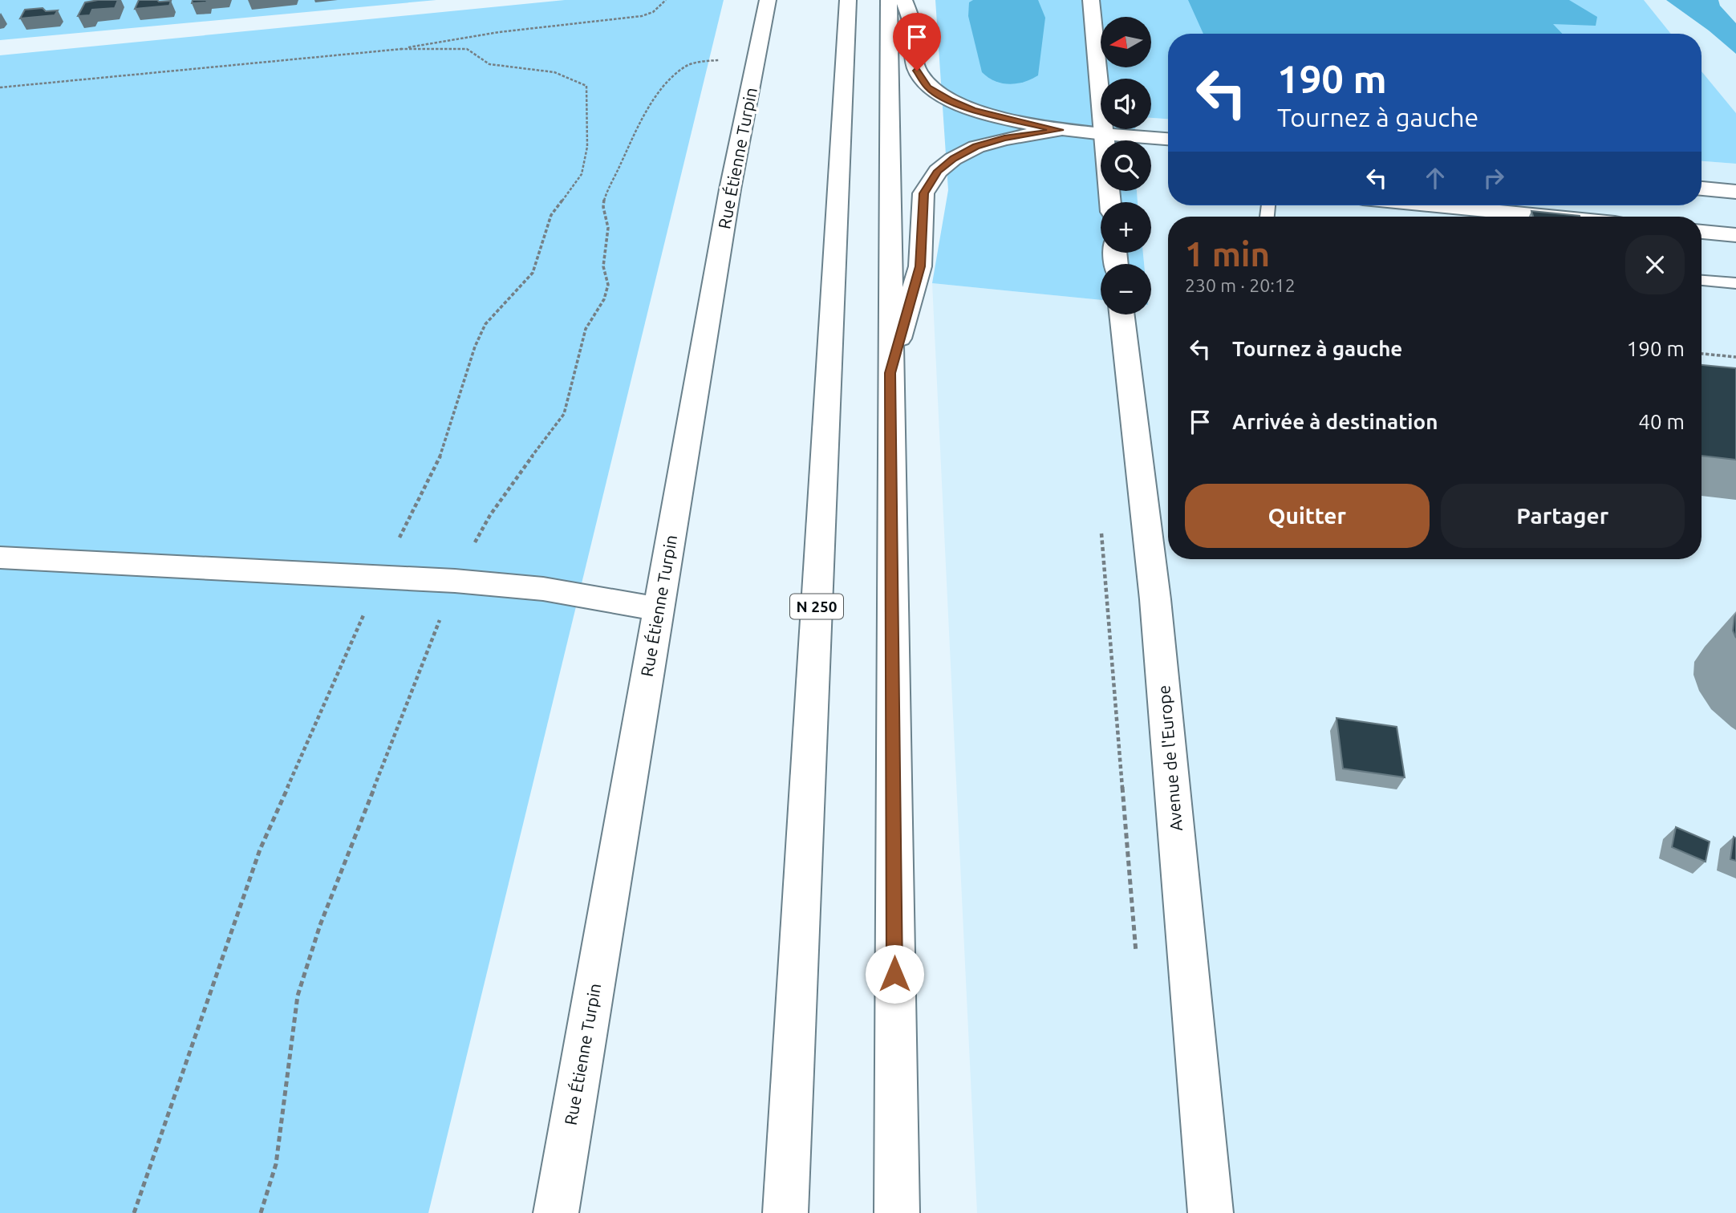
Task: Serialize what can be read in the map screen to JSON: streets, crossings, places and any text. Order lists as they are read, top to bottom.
{
  "streets": {
    "main road": ["Rue Étienne Turpin", "N 250", "Avenue de l'Europe"]
  },
  "north": "left",
  "page": {
    "map_buttons": ["+", "−"],
    "turn": ["190 m", "Tournez à gauche"],
    "heading": ["1 min", "230 m · 20:12"],
    "list": [
      {
        "name": "Tournez à gauche",
        "value": "190 m"
      },
      {
        "name": "Arrivée à destination",
        "value": "40 m"
      }
    ],
    "buttons": ["Quitter", "Partager"]
  }
}
